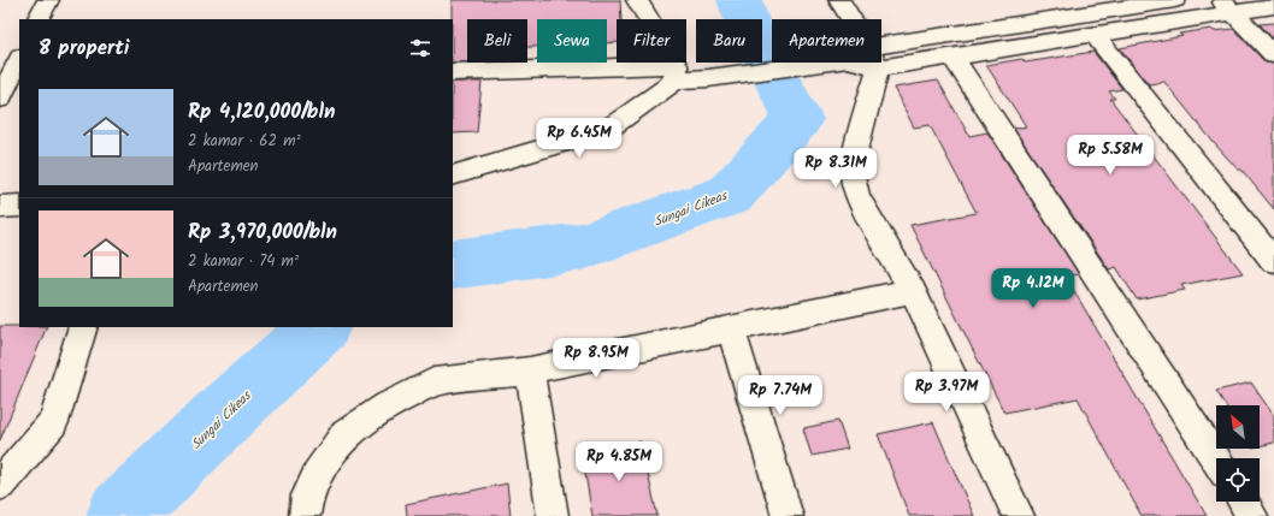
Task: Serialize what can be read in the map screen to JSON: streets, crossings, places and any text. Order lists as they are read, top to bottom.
{
  "water": ["Sungai Cikeas"],
  "north": "top left",
  "page": {
    "chip": [
      "Beli",
      "Sewa",
      "Filter",
      "Baru",
      "Apartemen"
    ],
    "heading": "8 properti",
    "list": [
      {
        "name": "Rp 4,120,000/bln",
        "note": "2 kamar · 62 m² · Apartemen"
      },
      {
        "name": "Rp 3,970,000/bln",
        "note": "2 kamar · 74 m² · Apartemen"
      }
    ],
    "price": [
      "Rp 6.45M",
      "Rp 5.58M",
      "Rp 8.31M",
      "Rp 4.12M",
      "Rp 8.95M",
      "Rp 3.97M",
      "Rp 7.74M",
      "Rp 4.85M"
    ]
  }
}
